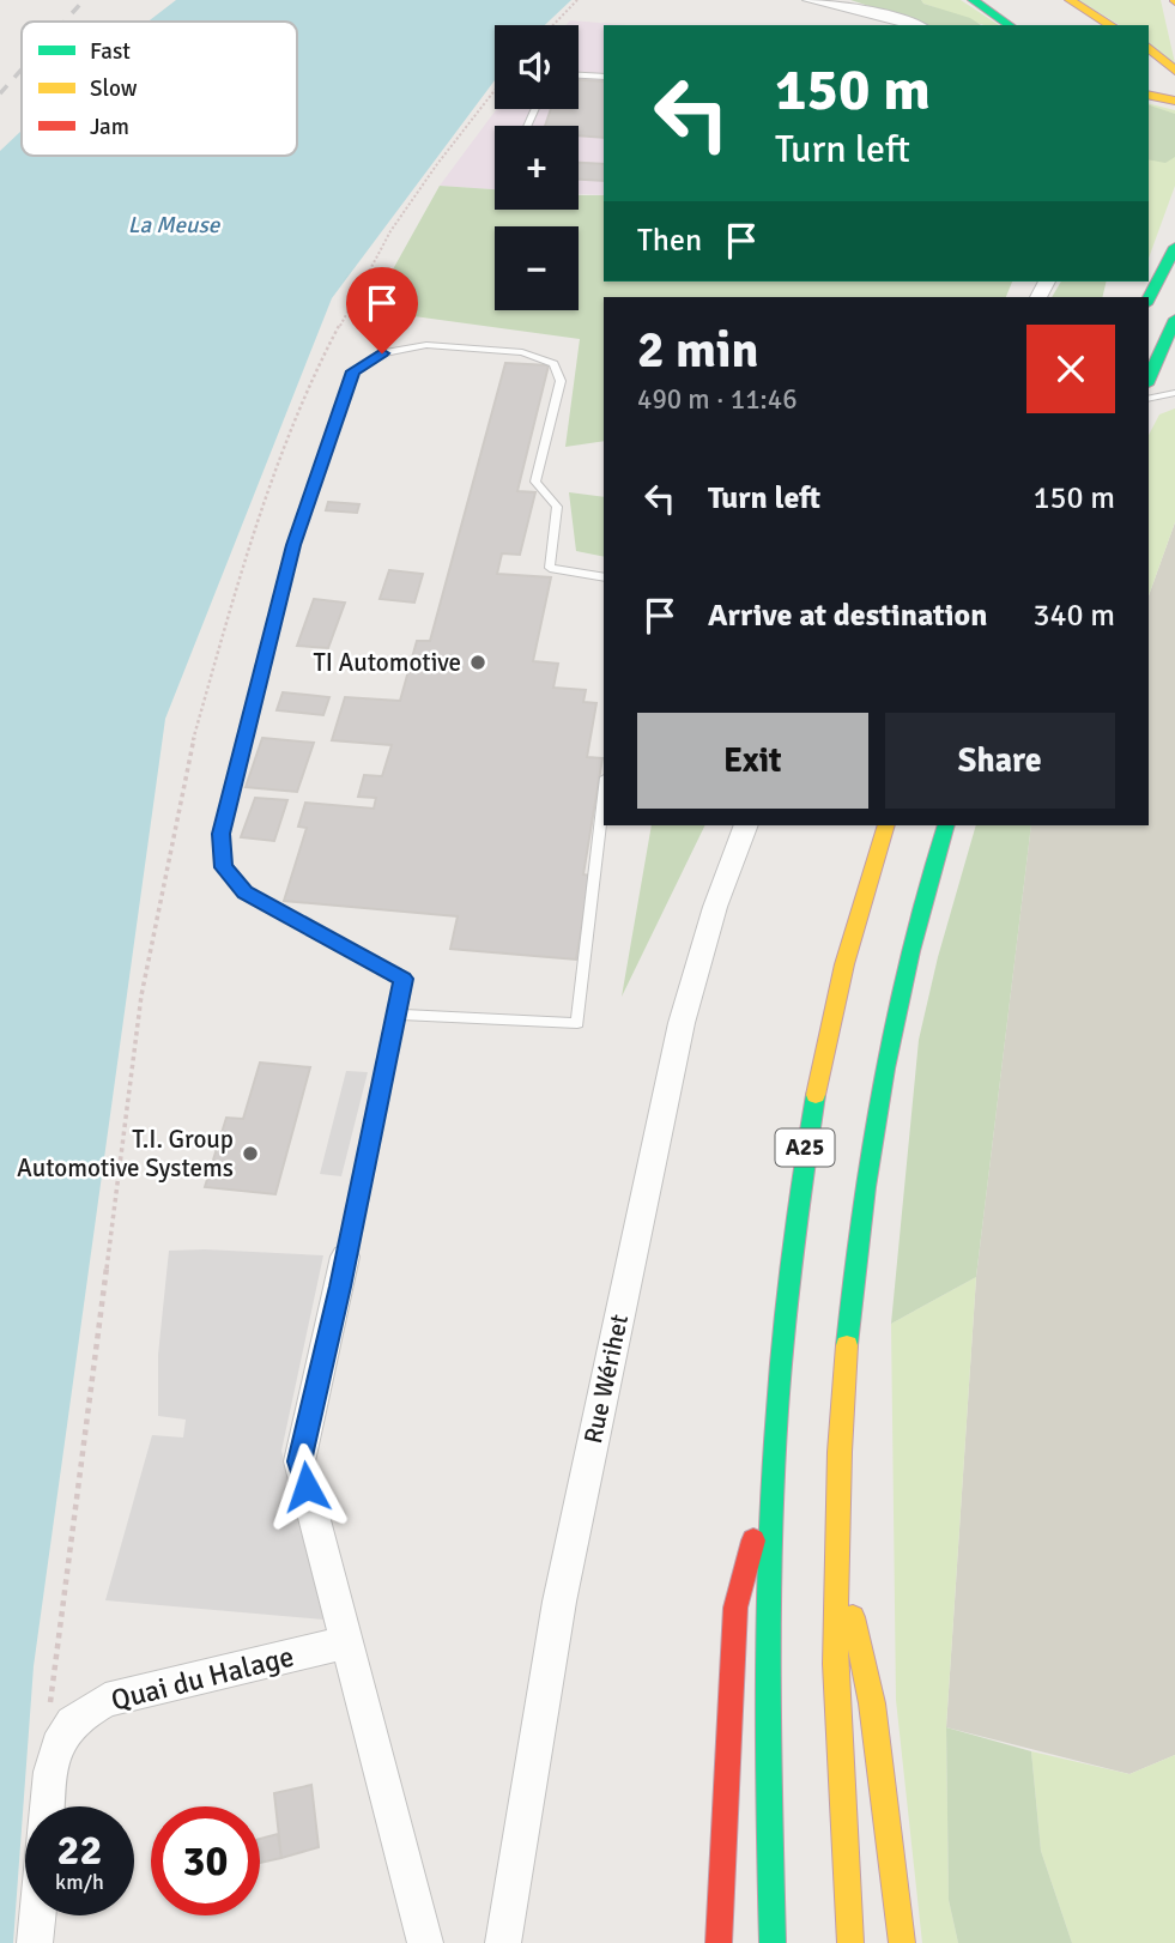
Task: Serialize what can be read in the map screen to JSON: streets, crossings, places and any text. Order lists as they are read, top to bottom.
{
  "streets": {
    "highway": ["A25"],
    "street": ["Rue Wérihet", "Quai du Halage"]
  },
  "water": ["La Meuse"],
  "places": ["TI Automotive", "T.I. Group Automotive Systems"],
  "legend": ["Fast", "Slow", "Jam"],
  "page": {
    "map_buttons": ["+", "−"],
    "turn": ["150 m", "Turn left"],
    "then": "Then",
    "heading": ["2 min", "490 m · 11:46"],
    "list": [
      {
        "name": "Turn left",
        "value": "150 m"
      },
      {
        "name": "Arrive at destination",
        "value": "340 m"
      }
    ],
    "buttons": ["Exit", "Share"],
    "speed": "22 km/h",
    "limit": "30"
  }
}
